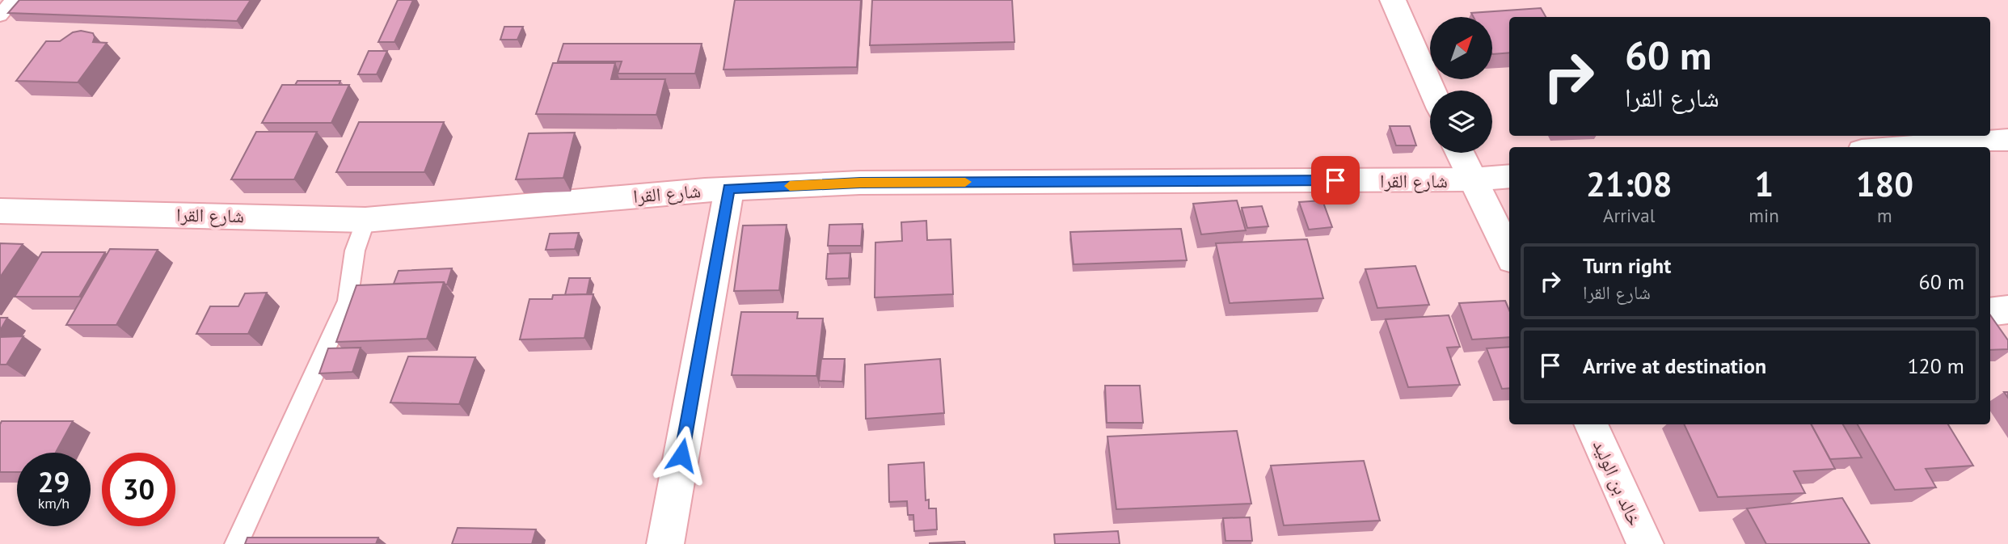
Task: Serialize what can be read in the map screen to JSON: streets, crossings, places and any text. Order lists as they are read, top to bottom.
{
  "streets": {
    "street": ["شارع القرا", "خالد بن الوليد"]
  },
  "north": "top right",
  "page": {
    "turn": ["60 m", "شارع القرا"],
    "eta": [
      "21:08",
      "Arrival",
      "1",
      "min",
      "180",
      "m"
    ],
    "list": [
      {
        "name": "Turn right",
        "note": "شارع القرا",
        "value": "60 m"
      },
      {
        "name": "Arrive at destination",
        "value": "120 m"
      }
    ],
    "speed": "29 km/h",
    "limit": "30"
  }
}
